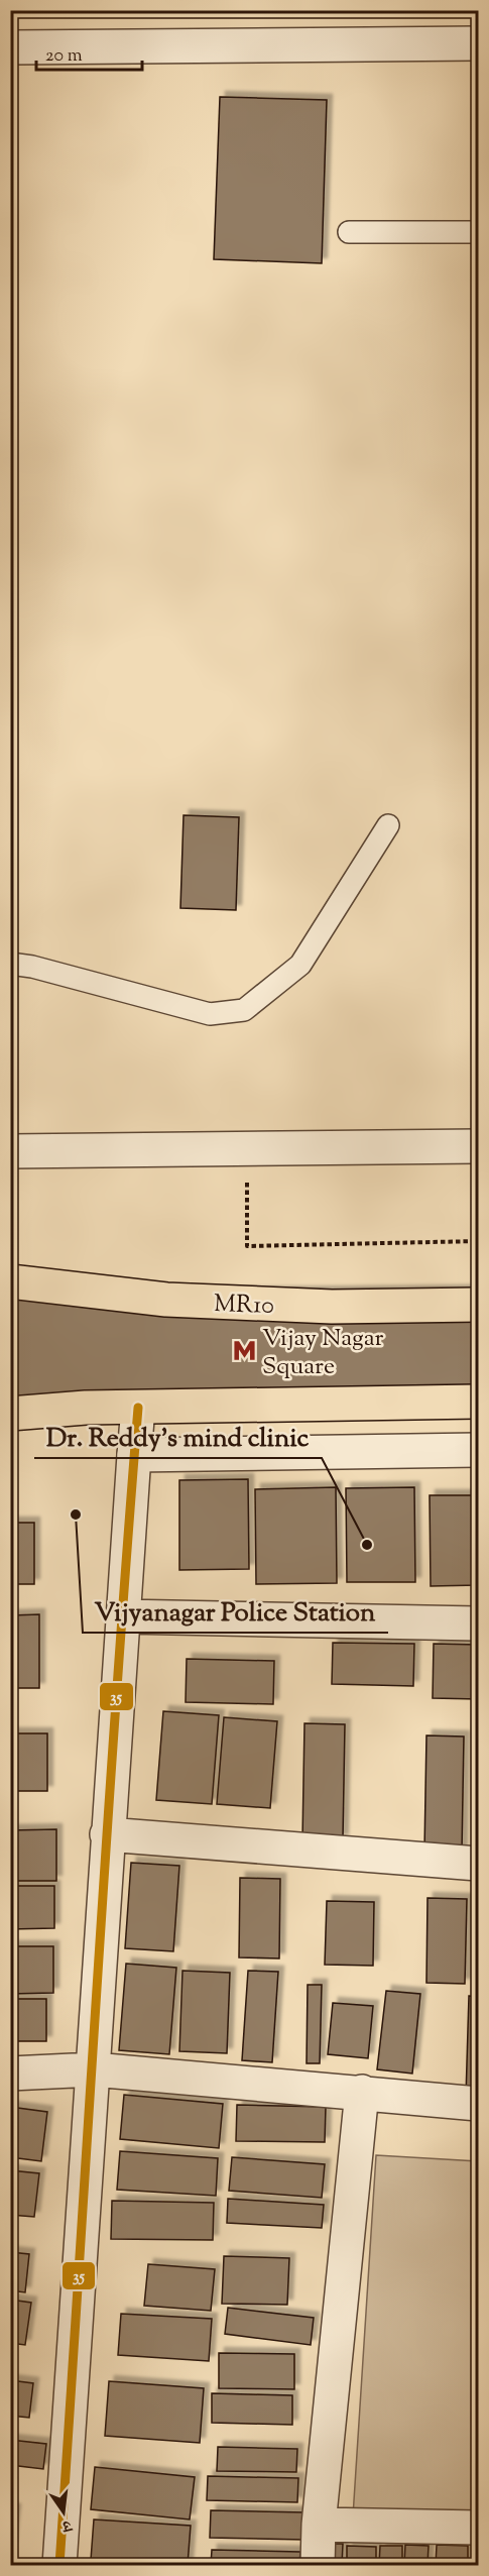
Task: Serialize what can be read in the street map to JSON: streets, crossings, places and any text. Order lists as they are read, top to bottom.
{
  "streets": {
    "main road": ["MR10"]
  },
  "places": {
    "metro station": ["Vijay Nagar Square"],
    "other": ["Vijyanagar Police Station", "Dr. Reddy's mind clinic"]
  },
  "lines": ["transit line 35"],
  "scale_bar": "20 m",
  "north": "bottom"
}
